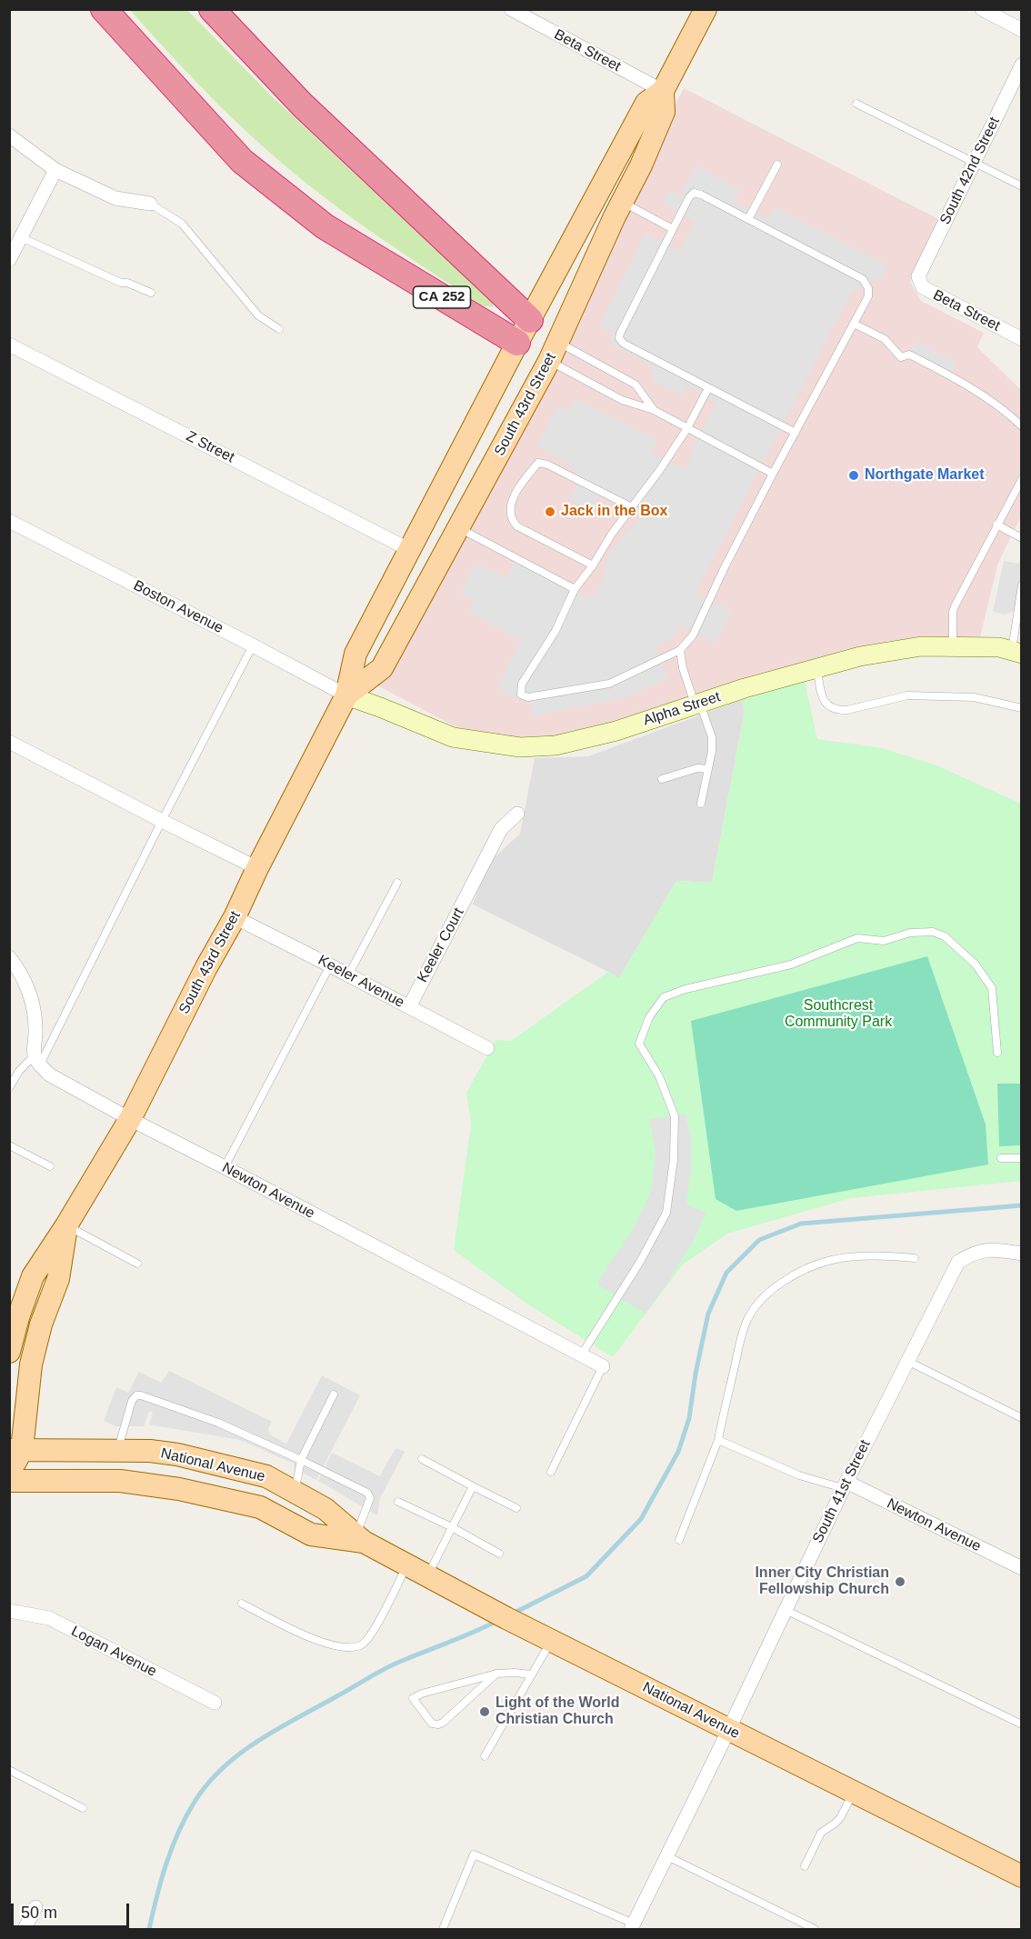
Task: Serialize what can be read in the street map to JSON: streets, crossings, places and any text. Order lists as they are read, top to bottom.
{
  "streets": {
    "highway": ["CA 252"],
    "main road": ["South 43rd Street", "National Avenue"],
    "street": [
      "Beta Street",
      "South 42nd Street",
      "Z Street",
      "Boston Avenue",
      "Alpha Street",
      "Keeler Court",
      "Keeler Avenue",
      "Newton Avenue",
      "South 41st Street",
      "Logan Avenue"
    ]
  },
  "crossings": [
    ["Beta Street", "South 42nd Street"],
    ["Beta Street", "South 43rd Street"],
    ["CA 252", "South 43rd Street"],
    ["South 43rd Street", "Z Street"],
    ["South 43rd Street", "Boston Avenue"],
    ["South 43rd Street", "Alpha Street"],
    ["South 43rd Street", "Keeler Avenue"],
    ["South 43rd Street", "Newton Avenue"],
    ["South 43rd Street", "National Avenue"],
    ["Boston Avenue", "Alpha Street"],
    ["Keeler Court", "Keeler Avenue"],
    ["Newton Avenue", "South 41st Street"],
    ["National Avenue", "South 41st Street"]
  ],
  "parks": ["Southcrest Community Park"],
  "places": [
    "Northgate Market",
    "Jack in the Box",
    "Inner City Christian Fellowship Church",
    "Light of the World Christian Church"
  ],
  "scale_bar": "50 m"
}
